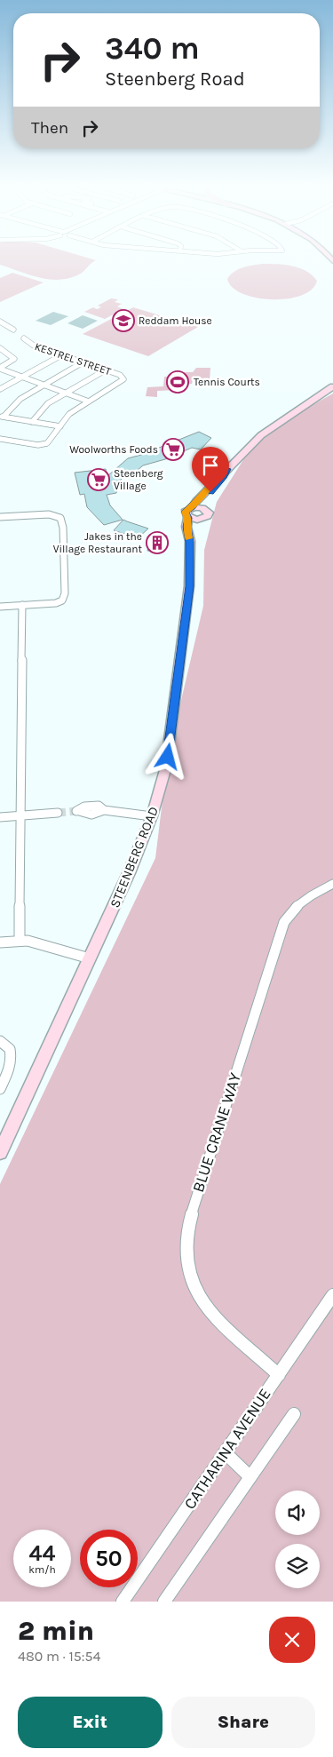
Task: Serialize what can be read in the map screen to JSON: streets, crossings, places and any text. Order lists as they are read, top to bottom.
{
  "streets": {
    "main road": ["STEENBERG ROAD"],
    "street": ["KESTREL STREET", "BLUE CRANE WAY", "CATHARINA AVENUE"]
  },
  "crossings": [
    ["BLUE CRANE WAY", "CATHARINA AVENUE"]
  ],
  "places": {
    "school or university": ["Reddam House"],
    "sports": ["Tennis Courts"],
    "supermarket": ["Woolworths Foods", "Steenberg Village"],
    "building": ["Jakes in the Village Restaurant"]
  },
  "page": {
    "turn": ["340 m", "Steenberg Road"],
    "then": "Then",
    "speed": "44 km/h",
    "limit": "50",
    "heading": ["2 min", "480 m · 15:54"],
    "buttons": ["Exit", "Share"]
  }
}
